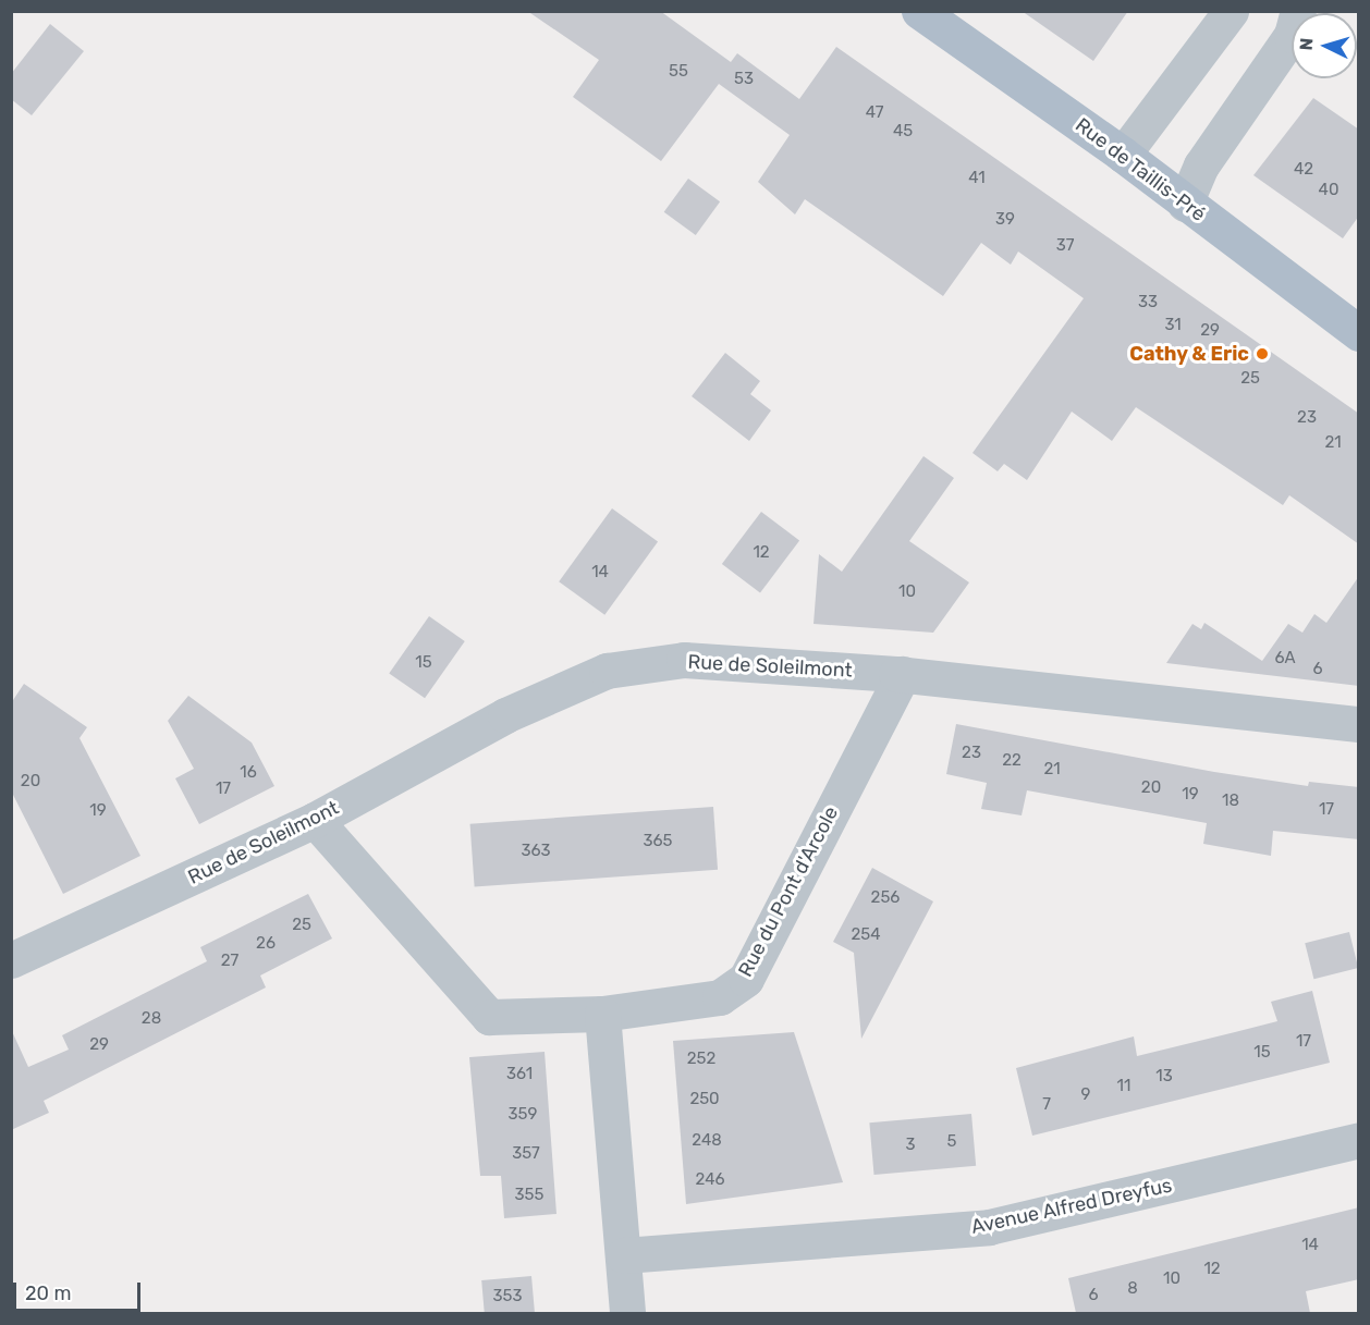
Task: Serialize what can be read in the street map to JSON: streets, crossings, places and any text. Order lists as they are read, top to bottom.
{
  "streets": {
    "main road": ["Rue de Taillis-Pré"],
    "street": ["Rue de Soleilmont", "Rue du Pont d'Arcole", "Avenue Alfred Dreyfus"]
  },
  "crossings": [
    ["Rue de Soleilmont", "Rue du Pont d'Arcole"]
  ],
  "places": ["Cathy & Eric"],
  "house_numbers": [
    "55",
    "53",
    "47",
    "45",
    "42",
    "41",
    "40",
    "39",
    "37",
    "33",
    "31",
    "29",
    "25",
    "23",
    "21",
    "12",
    "14",
    "10",
    "6A",
    "15",
    "6",
    "23",
    "22",
    "21",
    "16",
    "20",
    "20",
    "17",
    "19",
    "18",
    "17",
    "19",
    "365",
    "363",
    "256",
    "25",
    "254",
    "26",
    "27",
    "28",
    "17",
    "29",
    "15",
    "252",
    "361",
    "13",
    "11",
    "9",
    "250",
    "7",
    "359",
    "248",
    "5",
    "3",
    "357",
    "246",
    "355",
    "14",
    "12",
    "10",
    "8",
    "6",
    "353"
  ],
  "scale_bar": "20 m",
  "north": "left"
}
